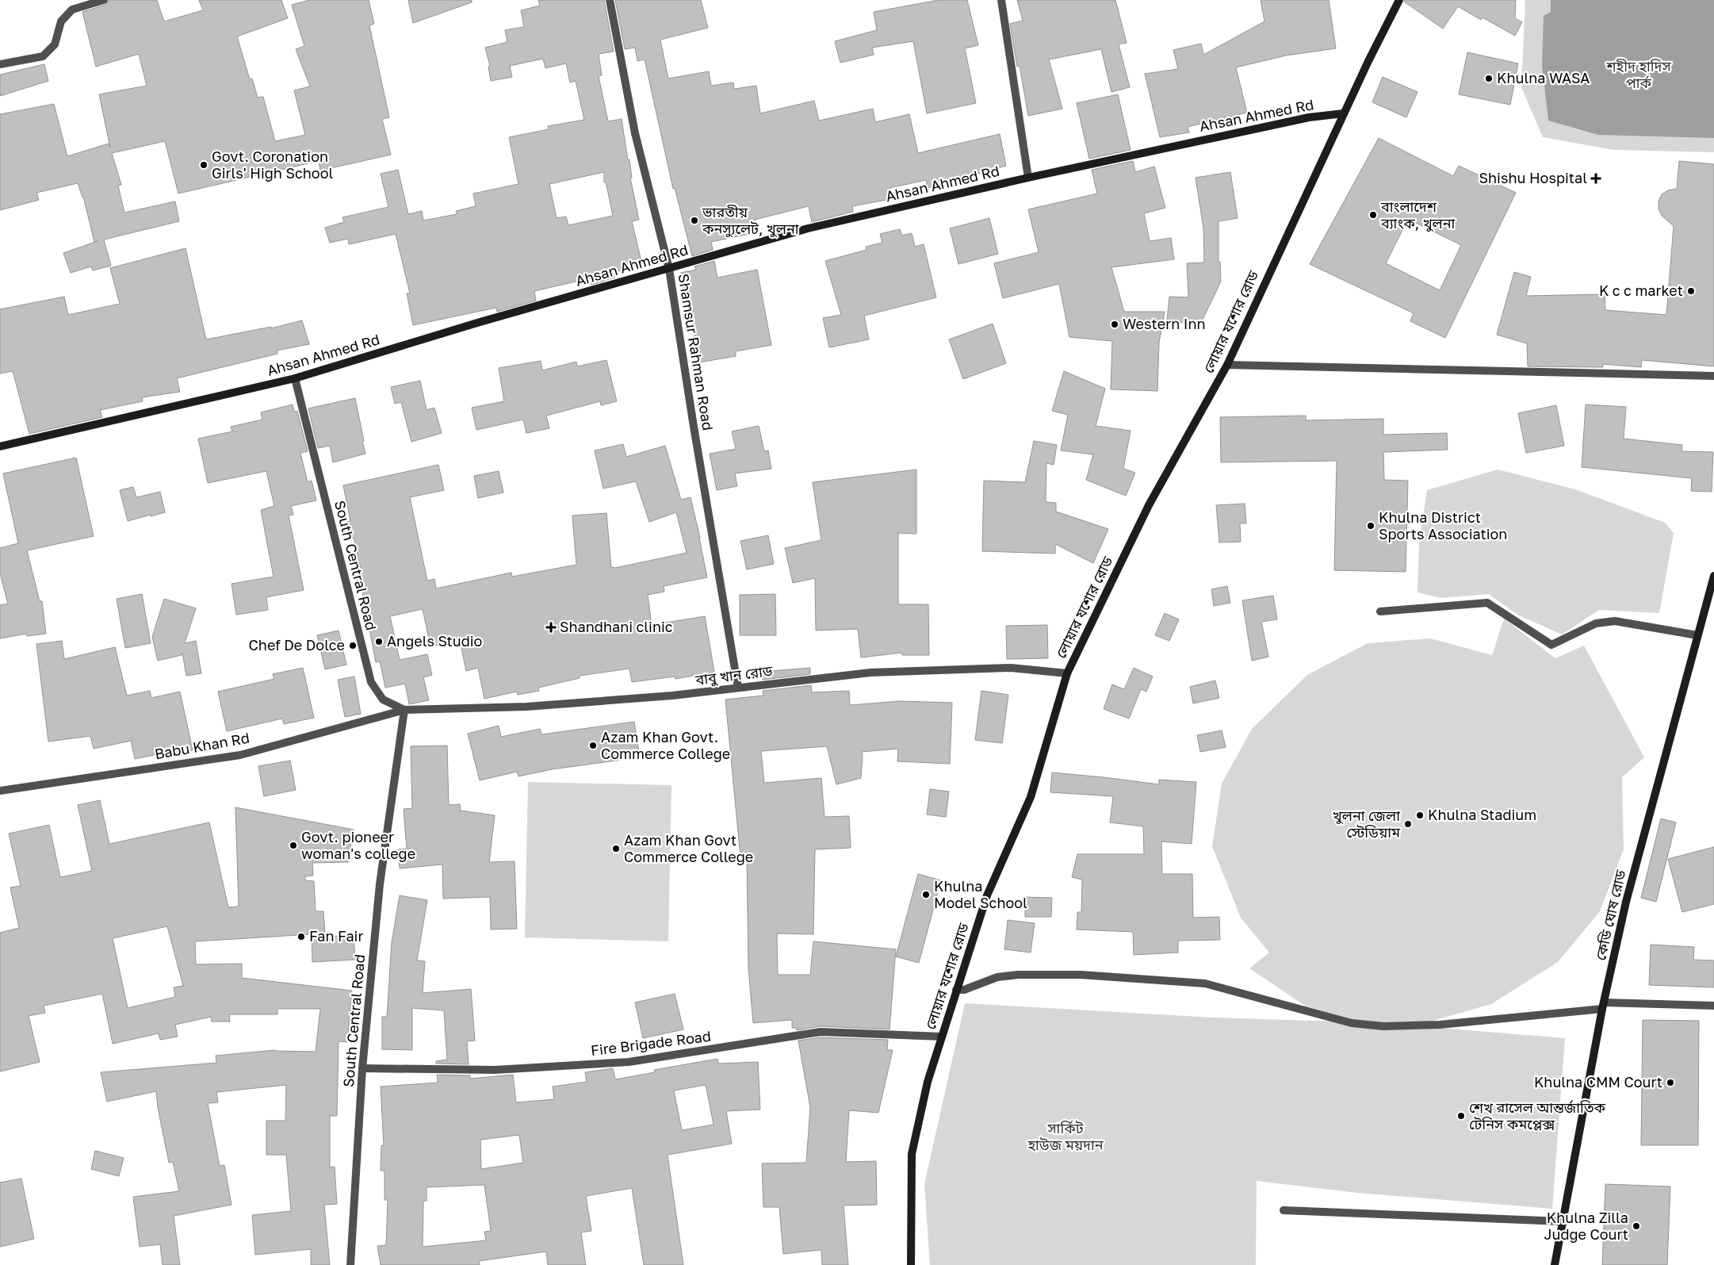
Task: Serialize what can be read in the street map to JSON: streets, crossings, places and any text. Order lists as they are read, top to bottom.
{
  "streets": {
    "main road": ["Ahsan Ahmed Rd", "লোয়ার যশোর রোড", "কেডি ঘোষ রোড"],
    "street": [
      "Shamsur Rahman Road",
      "South Central Road",
      "বাবু খান রোড",
      "Babu Khan Rd",
      "Fire Brigade Road"
    ]
  },
  "crossings": [
    ["Ahsan Ahmed Rd", "লোয়ার যশোর রোড"],
    ["Ahsan Ahmed Rd", "Shamsur Rahman Road"],
    ["Ahsan Ahmed Rd", "South Central Road"],
    ["লোয়ার যশোর রোড", "বাবু খান রোড"],
    ["লোয়ার যশোর রোড", "Fire Brigade Road"],
    ["Shamsur Rahman Road", "বাবু খান রোড"],
    ["South Central Road", "বাবু খান রোড"],
    ["South Central Road", "Babu Khan Rd"],
    ["South Central Road", "Fire Brigade Road"],
    ["বাবু খান রোড", "Babu Khan Rd"]
  ],
  "parks": ["শহীদ হাদিস পার্ক", "সার্কিট হাউজ ময়দান"],
  "places": {
    "other": [
      "Khulna WASA",
      "Govt. Coronation Girls' High School",
      "বাংলাদেশ ব্যাংক, খুলনা",
      "ভারতীয় কনস্যুলেট, খুলনা",
      "K c c market",
      "Western Inn",
      "Khulna District Sports Association",
      "Angels Studio",
      "Chef De Dolce",
      "Azam Khan Govt. Commerce College",
      "Khulna Stadium",
      "খুলনা জেলা স্টেডিয়াম",
      "Govt. pioneer woman's college",
      "Azam Khan Govt Commerce College",
      "Khulna Model School",
      "Fan Fair",
      "Khulna CMM Court",
      "শেখ রাসেল আন্তর্জাতিক টেনিস কমপ্লেক্স",
      "Khulna Zilla Judge Court"
    ],
    "health": ["Shishu Hospital", "Shandhani clinic"]
  }
}
